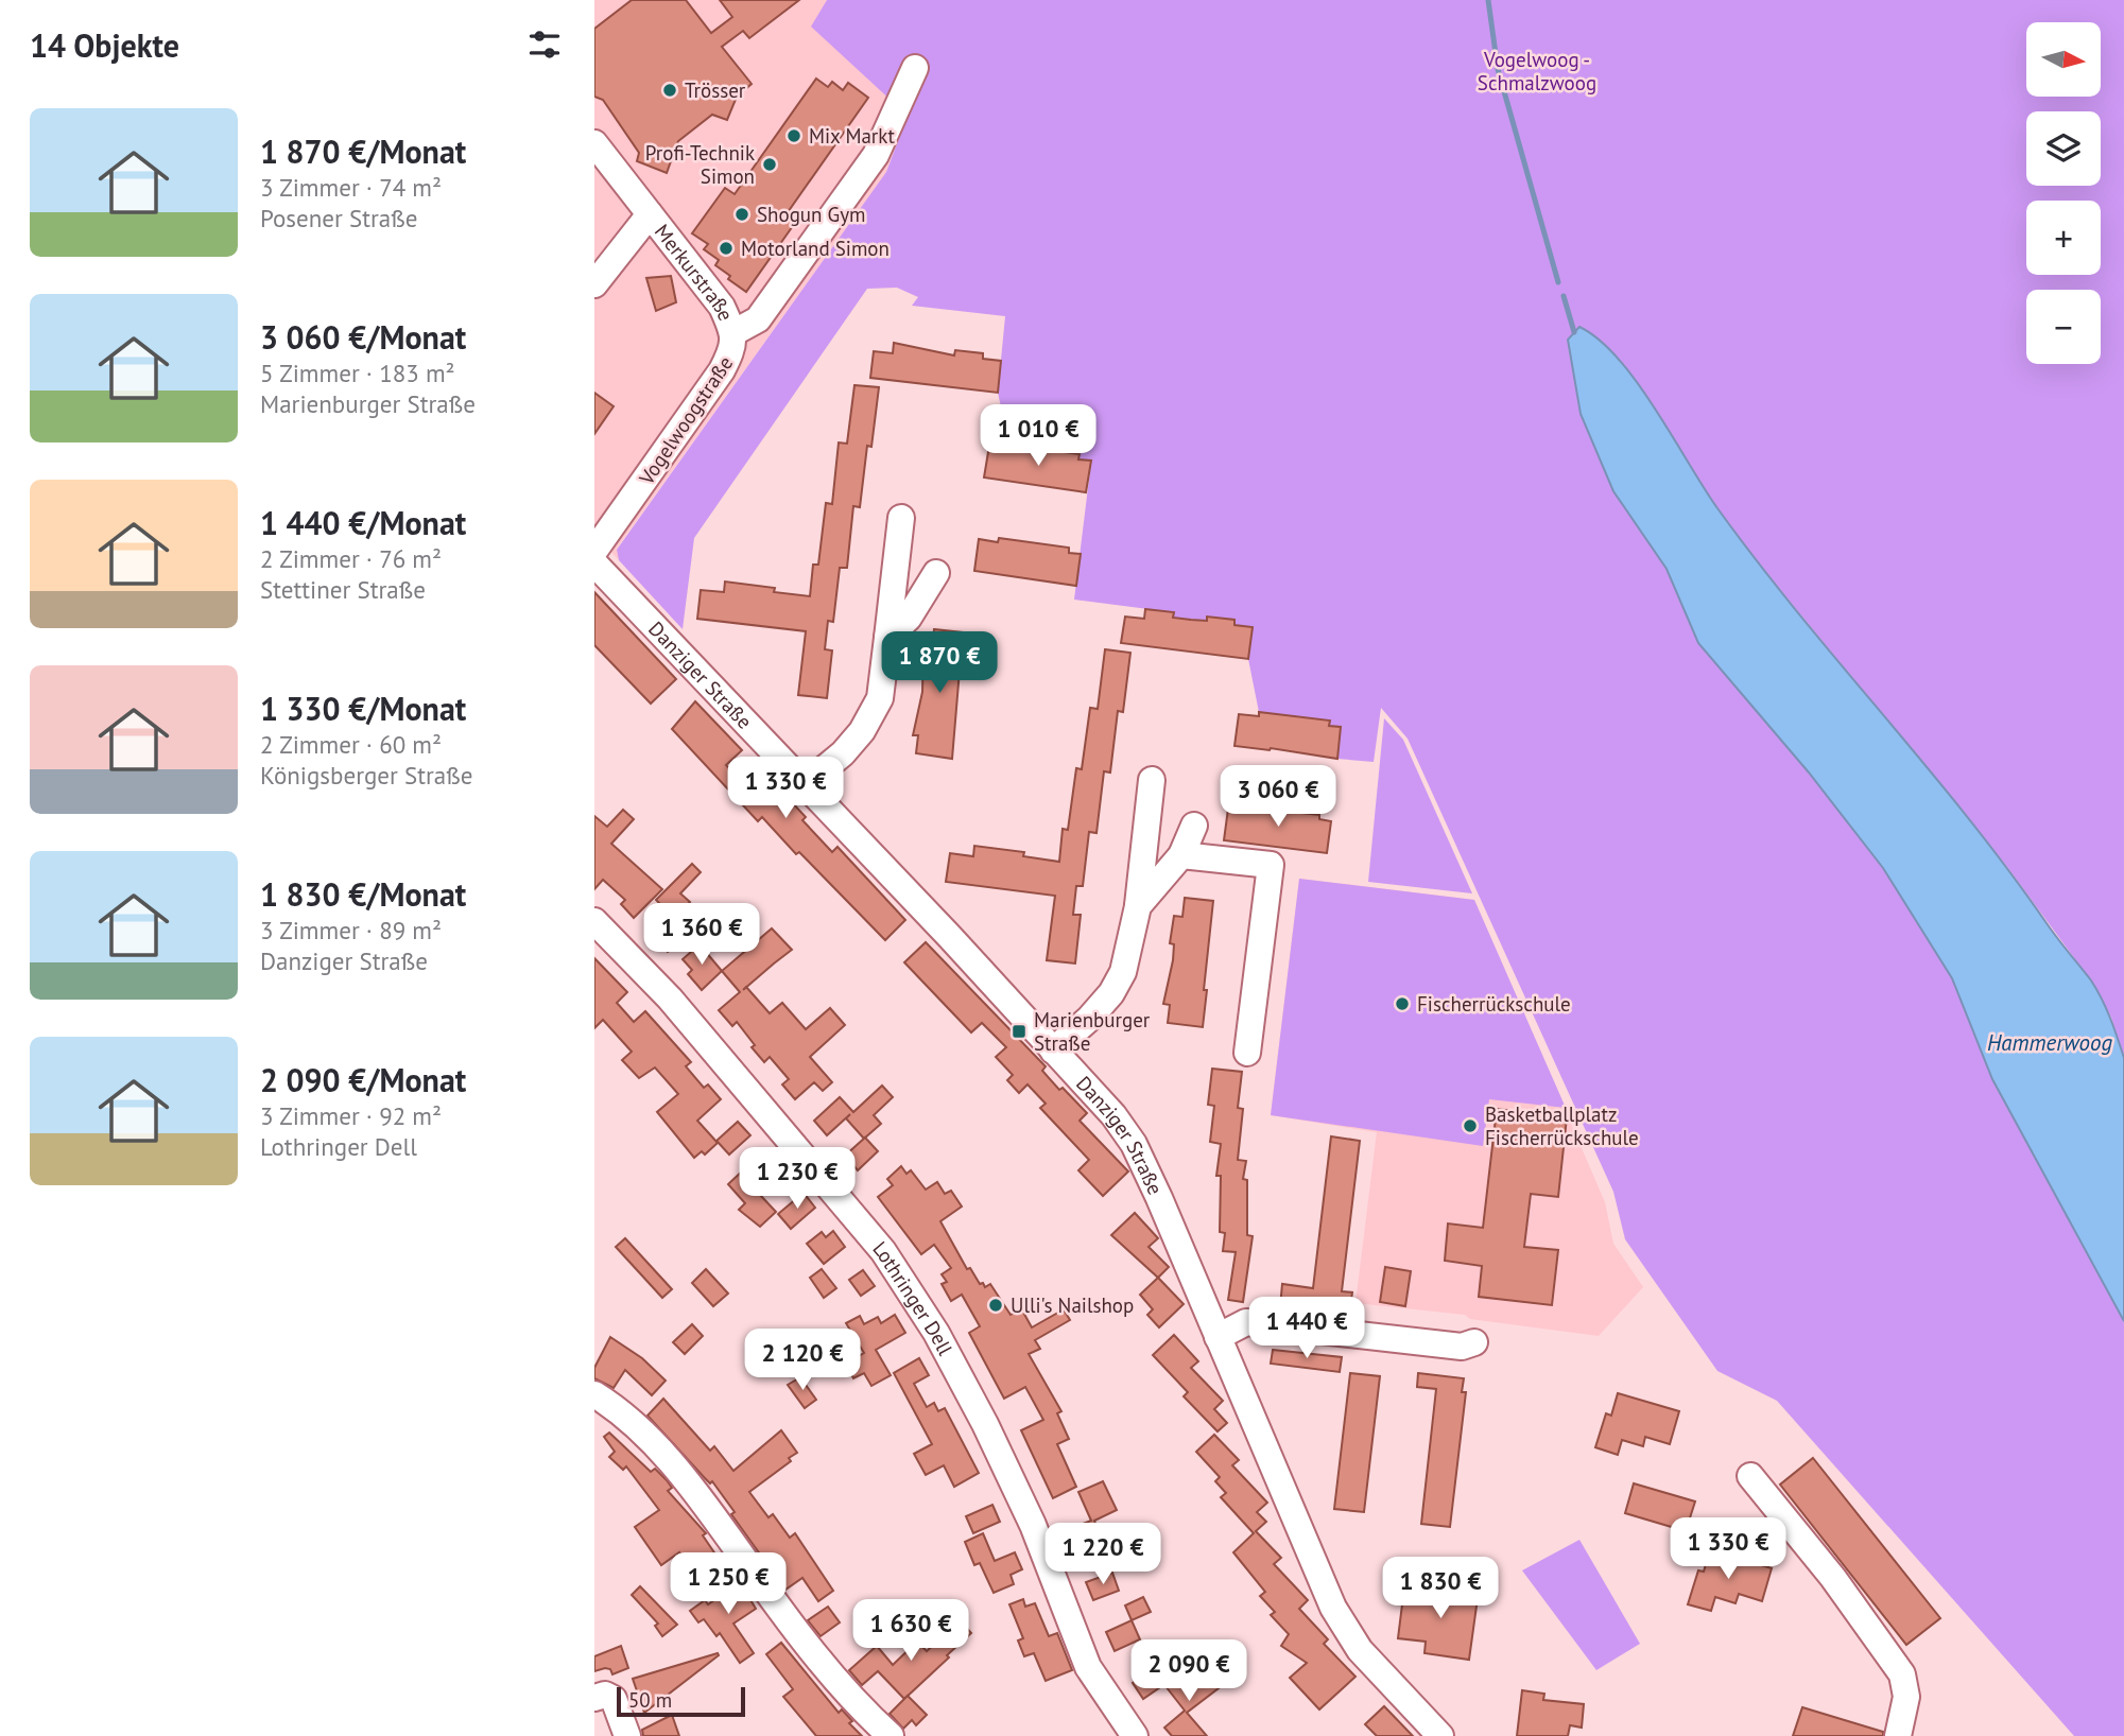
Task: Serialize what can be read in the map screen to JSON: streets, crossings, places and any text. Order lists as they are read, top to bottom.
{
  "streets": {
    "street": [
      "Merkurstraße",
      "Vogelwoogstraße",
      "Danziger Straße",
      "Lothringer Dell"
    ]
  },
  "crossings": [
    ["Merkurstraße", "Vogelwoogstraße"]
  ],
  "water": ["Hammerwoog"],
  "parks": ["Vogelwoog - Schmalzwoog"],
  "places": {
    "other": [
      "Trösser",
      "Mix Markt",
      "Profi-Technik Simon",
      "Shogun Gym",
      "Motorland Simon",
      "Fischerrückschule",
      "Basketballplatz Fischerrückschule",
      "Ulli's Nailshop"
    ],
    "transit": ["Marienburger Straße"]
  },
  "scale_bar": "50 m",
  "north": "right",
  "page": {
    "heading": "14 Objekte",
    "map_buttons": ["+", "−"],
    "list": [
      {
        "name": "1 870 €/Monat",
        "note": "3 Zimmer · 74 m² · Posener Straße"
      },
      {
        "name": "3 060 €/Monat",
        "note": "5 Zimmer · 183 m² · Marienburger Straße"
      },
      {
        "name": "1 440 €/Monat",
        "note": "2 Zimmer · 76 m² · Stettiner Straße"
      },
      {
        "name": "1 330 €/Monat",
        "note": "2 Zimmer · 60 m² · Königsberger Straße"
      },
      {
        "name": "1 830 €/Monat",
        "note": "3 Zimmer · 89 m² · Danziger Straße"
      },
      {
        "name": "2 090 €/Monat",
        "note": "3 Zimmer · 92 m² · Lothringer Dell"
      }
    ],
    "price": [
      "1 010 €",
      "1 870 €",
      "1 330 €",
      "3 060 €",
      "1 360 €",
      "1 230 €",
      "1 440 €",
      "2 120 €",
      "1 330 €",
      "1 220 €",
      "1 250 €",
      "1 830 €",
      "1 630 €",
      "2 090 €"
    ],
    "scale": "50 m"
  }
}
